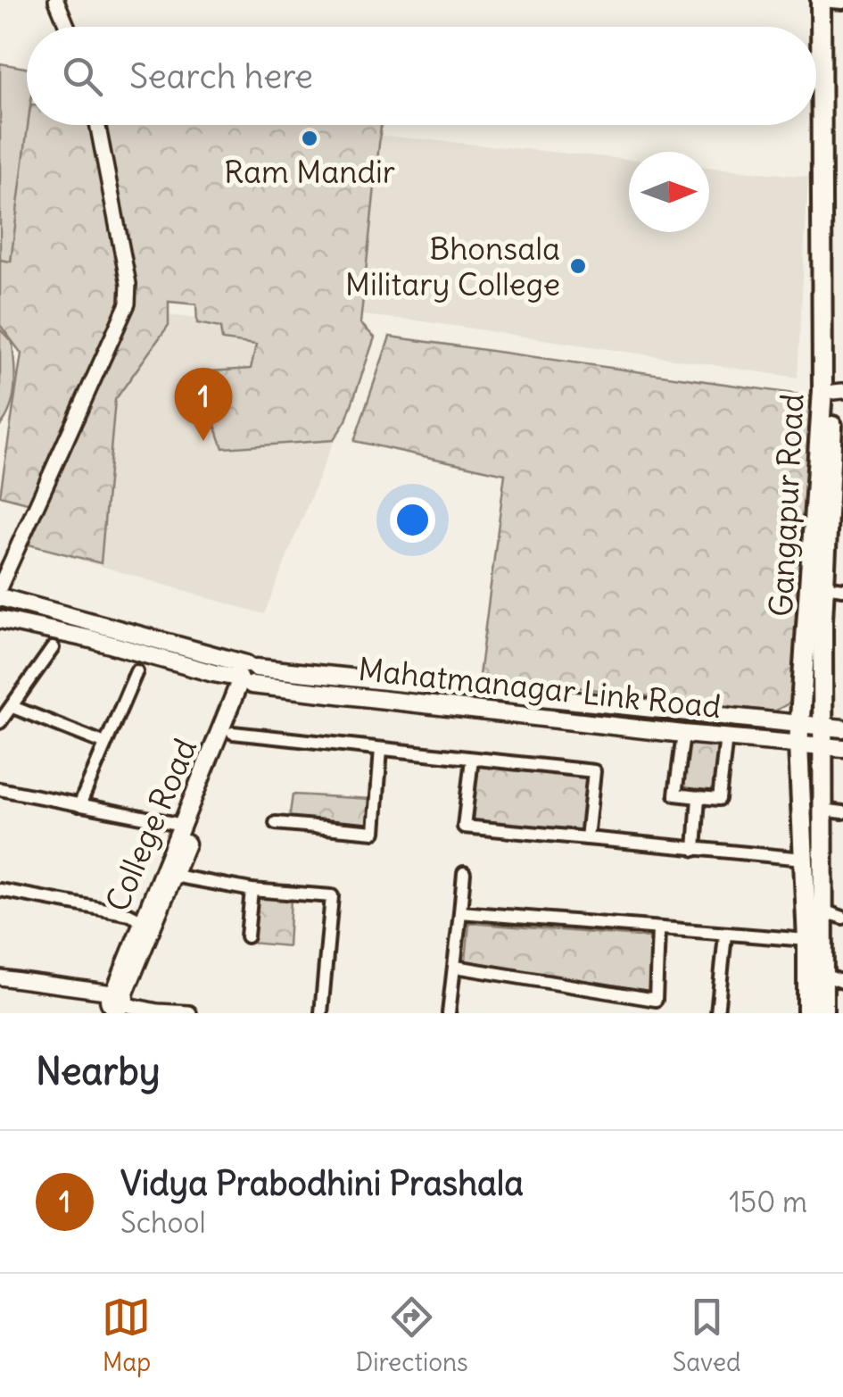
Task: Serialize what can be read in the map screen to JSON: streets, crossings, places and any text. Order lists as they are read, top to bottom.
{
  "streets": {
    "main road": ["Gangapur Road", "Mahatmanagar Link Road", "College Road"]
  },
  "crossings": [
    ["Gangapur Road", "Mahatmanagar Link Road"],
    ["Mahatmanagar Link Road", "College Road"]
  ],
  "places": ["Ram Mandir", "Bhonsala Military College"],
  "north": "right",
  "page": {
    "search": "Search here",
    "pins": "1",
    "heading": "Nearby",
    "list": [
      {
        "mark": "1",
        "name": "Vidya Prabodhini Prashala",
        "note": "School",
        "value": "150 m"
      }
    ],
    "nav": ["Map", "Directions", "Saved"]
  }
}
